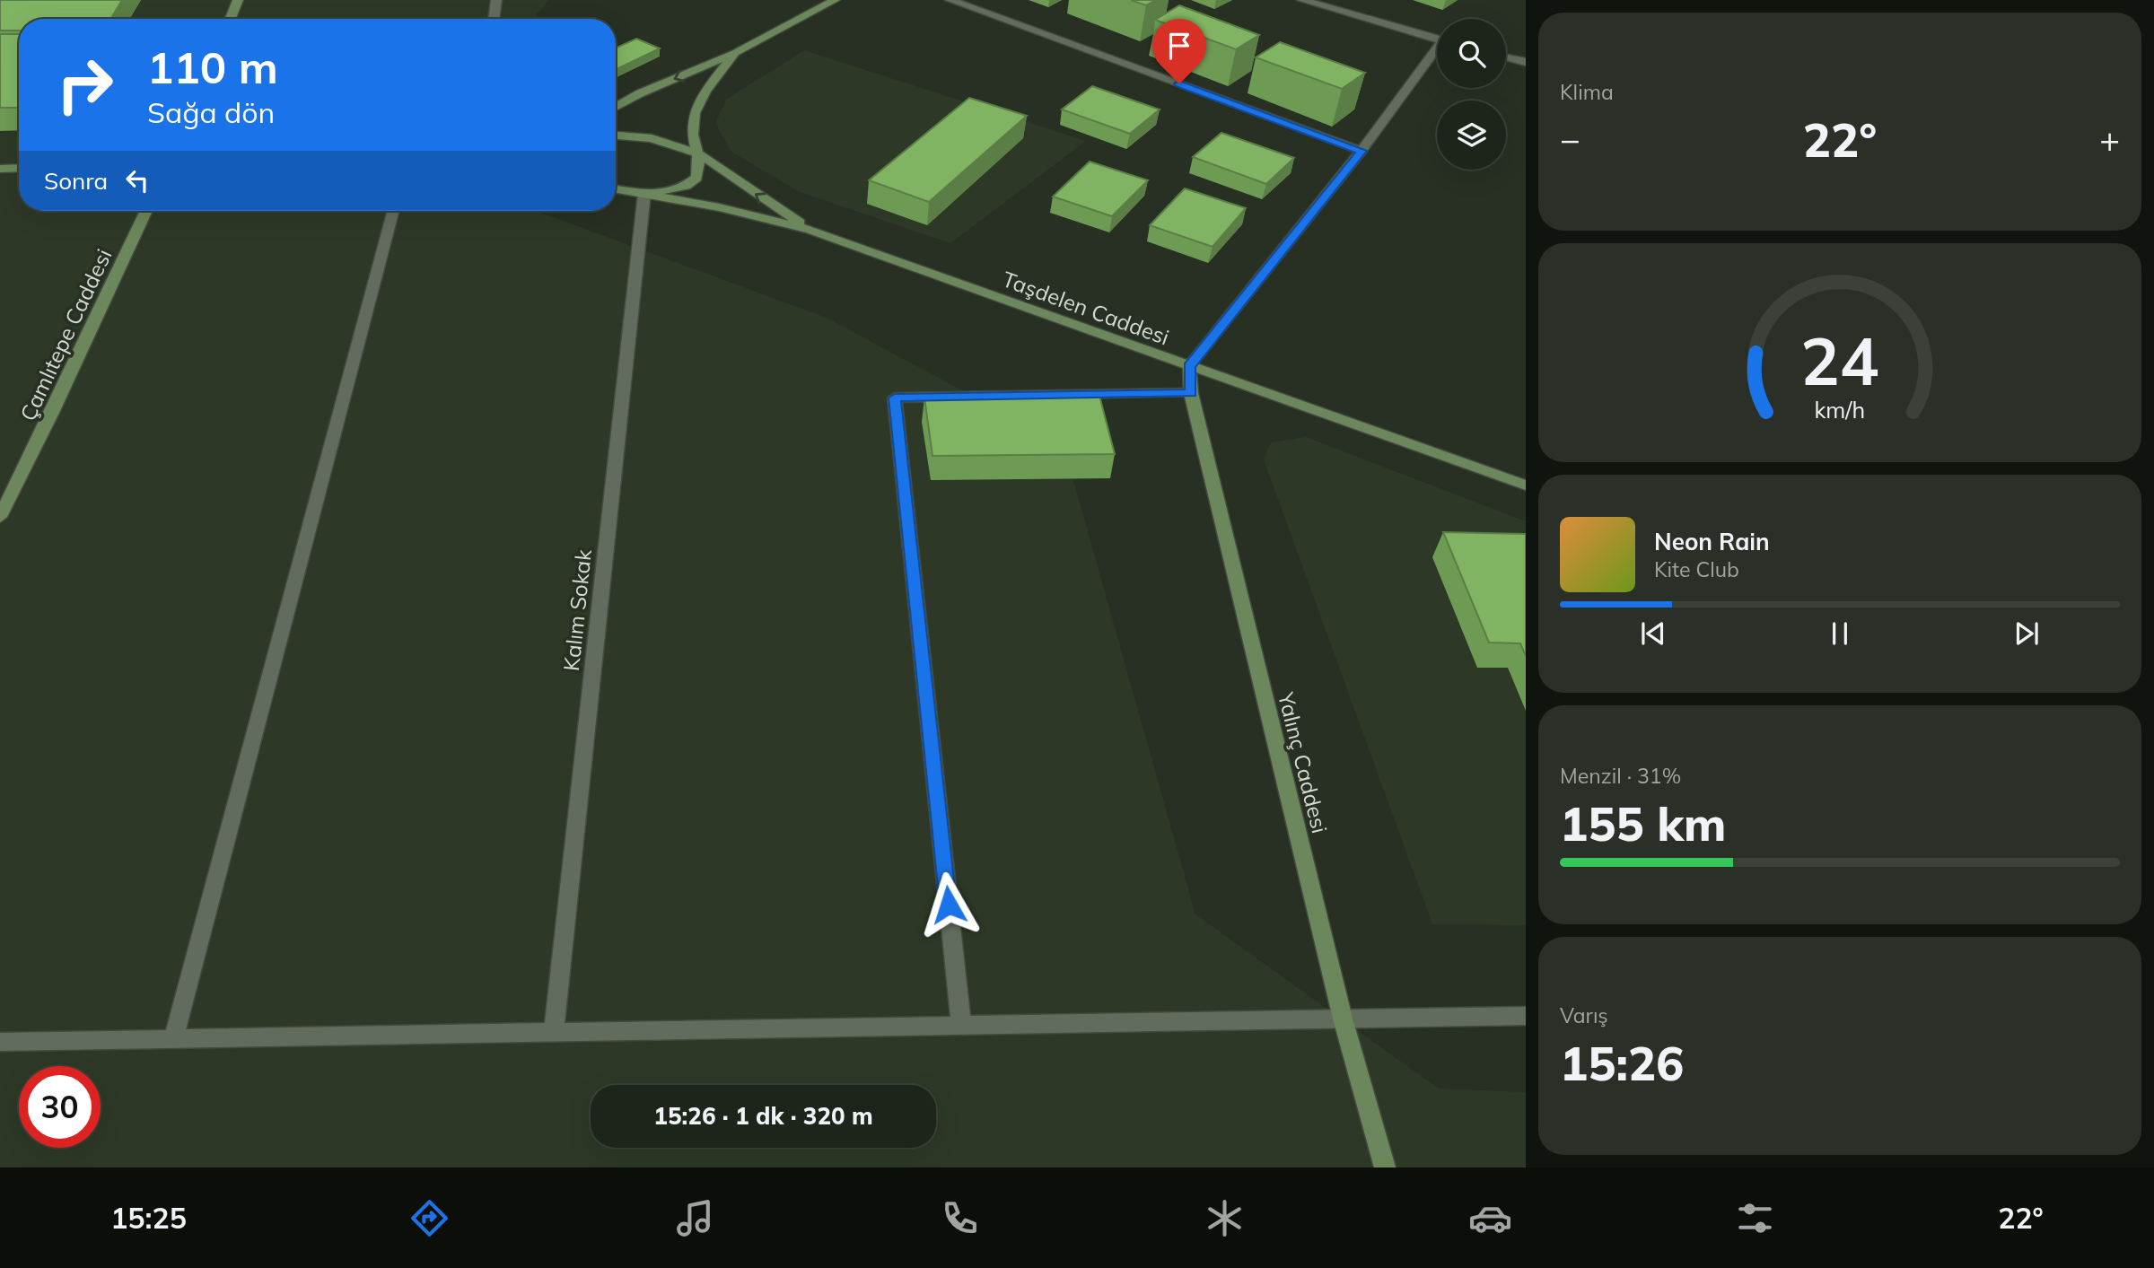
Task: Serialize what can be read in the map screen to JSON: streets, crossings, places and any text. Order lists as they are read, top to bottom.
{
  "streets": {
    "main road": ["Taşdelen Caddesi", "Çamlıtepe Caddesi", "Yalınç Caddesi"],
    "street": ["Kalım Sokak"]
  },
  "crossings": [
    ["Taşdelen Caddesi", "Yalınç Caddesi"]
  ],
  "page": {
    "tile": [
      "Klima",
      ["Menzil · 31%", "155 km"],
      ["Varış", "15:26"]
    ],
    "turn": ["110 m", "Sağa dön"],
    "heat": ["−", "22°", "+"],
    "then": "Sonra",
    "song": ["Neon Rain", "Kite Club"],
    "limit": "30",
    "trip": "15:26 · 1 dk · 320 m",
    "tabs": ["15:25", "22°"],
    "gauge": ["24", "km/h"]
  }
}
